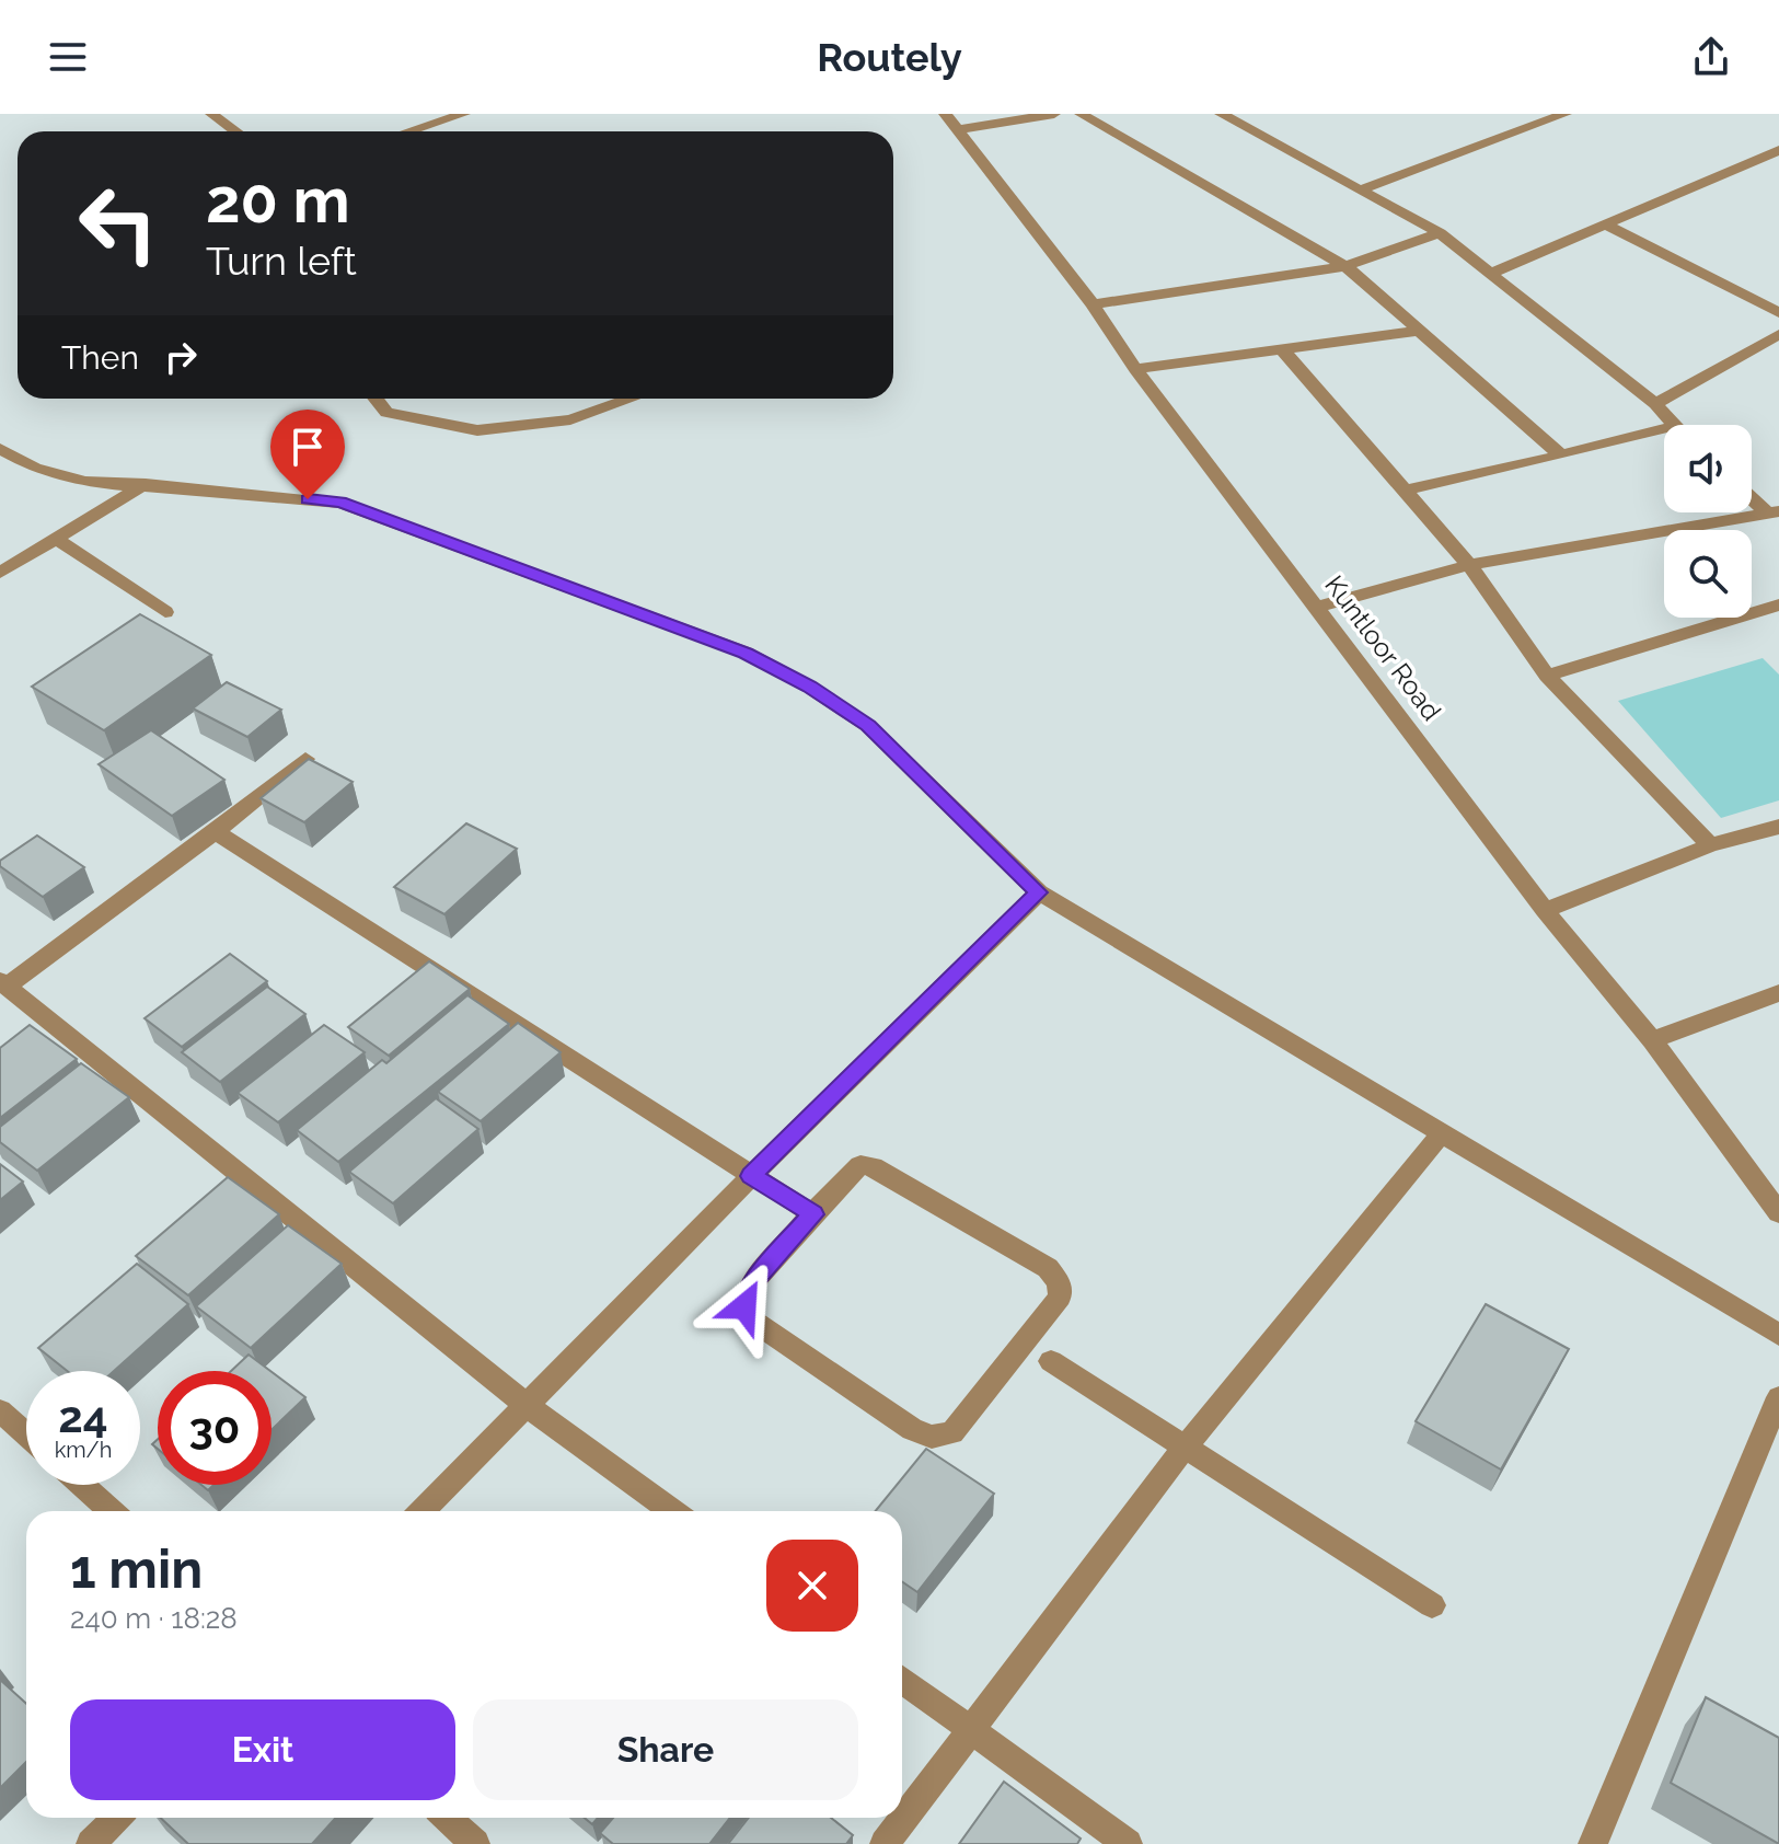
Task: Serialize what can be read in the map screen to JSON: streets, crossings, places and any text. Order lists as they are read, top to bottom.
{
  "streets": {
    "street": ["Kuntloor Road"]
  },
  "page": {
    "header": "Routely",
    "turn": ["20 m", "Turn left"],
    "then": "Then",
    "speed": "24 km/h",
    "limit": "30",
    "heading": ["1 min", "240 m · 18:28"],
    "buttons": ["Exit", "Share"]
  }
}
